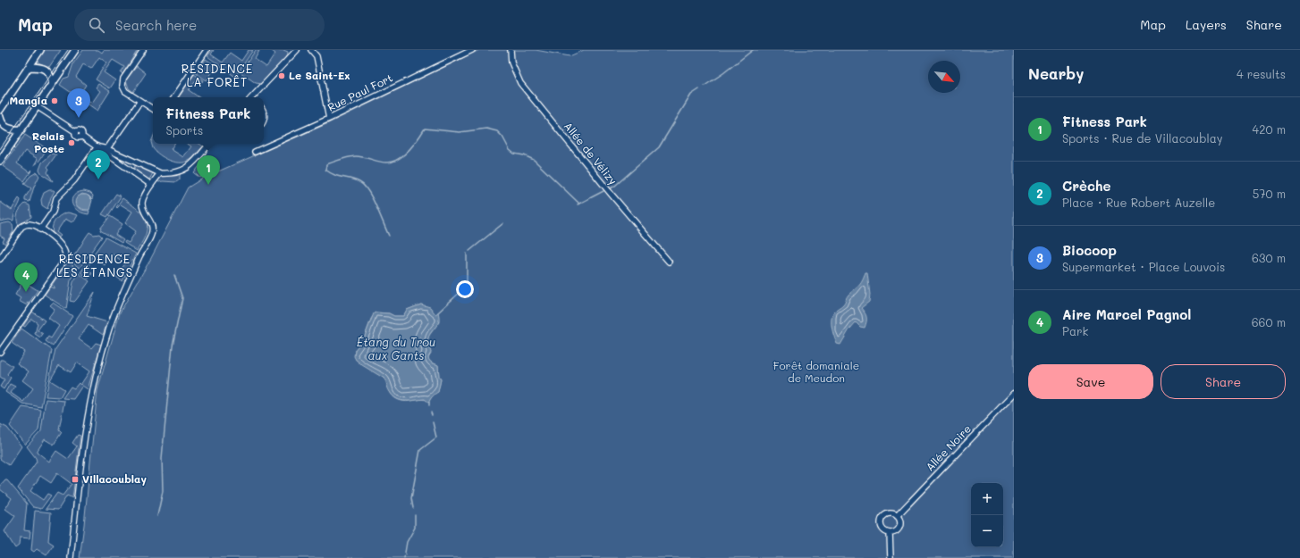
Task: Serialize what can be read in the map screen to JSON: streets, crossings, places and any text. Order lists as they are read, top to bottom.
{
  "streets": {
    "street": ["Rue Paul Fort", "Allée de Vélizy", "Allée Noire"]
  },
  "districts": ["RÉSIDENCE LA FORÊT", "RÉSIDENCE LES ÉTANGS"],
  "water": ["Étang du Trou aux Gants"],
  "parks": ["Forêt domaniale de Meudon"],
  "places": {
    "other": ["Le Saint-Ex", "Mangia", "Relais Poste"],
    "transit": ["Villacoublay"]
  },
  "north": "bottom right",
  "page": {
    "header": "Map",
    "search": "Search here",
    "nav": ["Map", "Layers", "Share"],
    "heading": ["Nearby", "4 results"],
    "pins": [
      "3",
      "2",
      "1",
      "4"
    ],
    "list": [
      {
        "mark": "1",
        "name": "Fitness Park",
        "note": "Sports · Rue de Villacoublay",
        "value": "420 m"
      },
      {
        "mark": "2",
        "name": "Crèche",
        "note": "Place · Rue Robert Auzelle",
        "value": "570 m"
      },
      {
        "mark": "3",
        "name": "Biocoop",
        "note": "Supermarket · Place Louvois",
        "value": "630 m"
      },
      {
        "mark": "4",
        "name": "Aire Marcel Pagnol",
        "note": "Park",
        "value": "660 m"
      }
    ],
    "popup": ["Fitness Park", "Sports"],
    "buttons": ["Save", "Share"],
    "map_buttons": ["+", "−"]
  }
}
